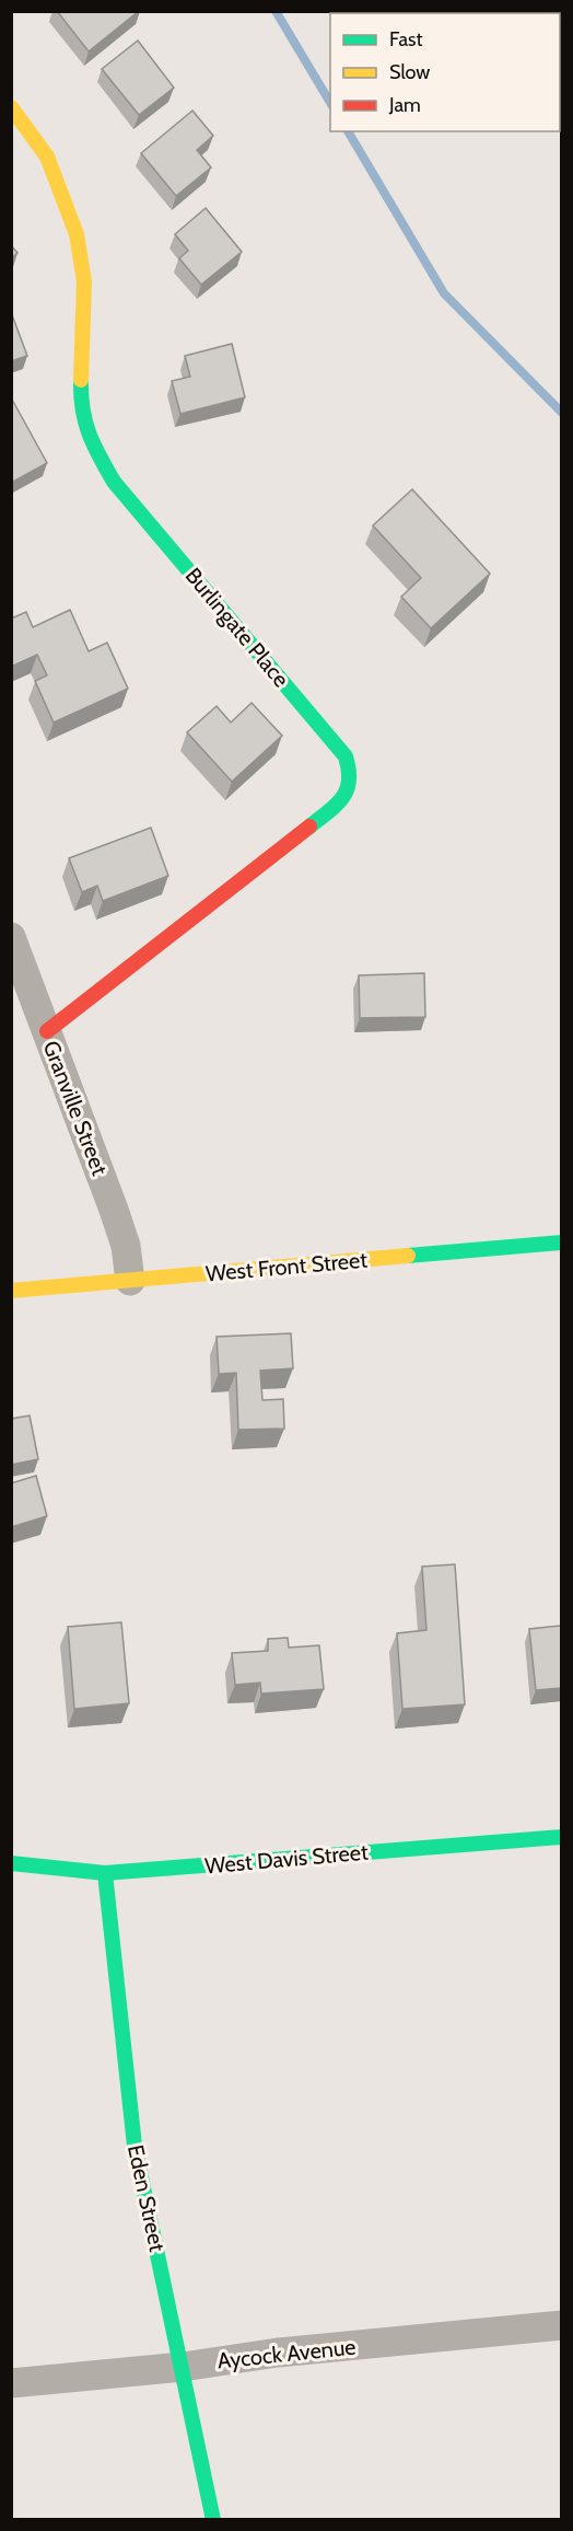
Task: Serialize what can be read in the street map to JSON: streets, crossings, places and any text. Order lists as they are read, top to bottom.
{
  "streets": {
    "street": [
      "Burlingate Place",
      "Granville Street",
      "West Front Street",
      "West Davis Street",
      "Eden Street",
      "Aycock Avenue"
    ]
  },
  "crossings": [
    ["Burlingate Place", "Granville Street"],
    ["Granville Street", "West Front Street"],
    ["West Davis Street", "Eden Street"],
    ["Eden Street", "Aycock Avenue"]
  ],
  "legend": ["Fast", "Slow", "Jam"]
}
